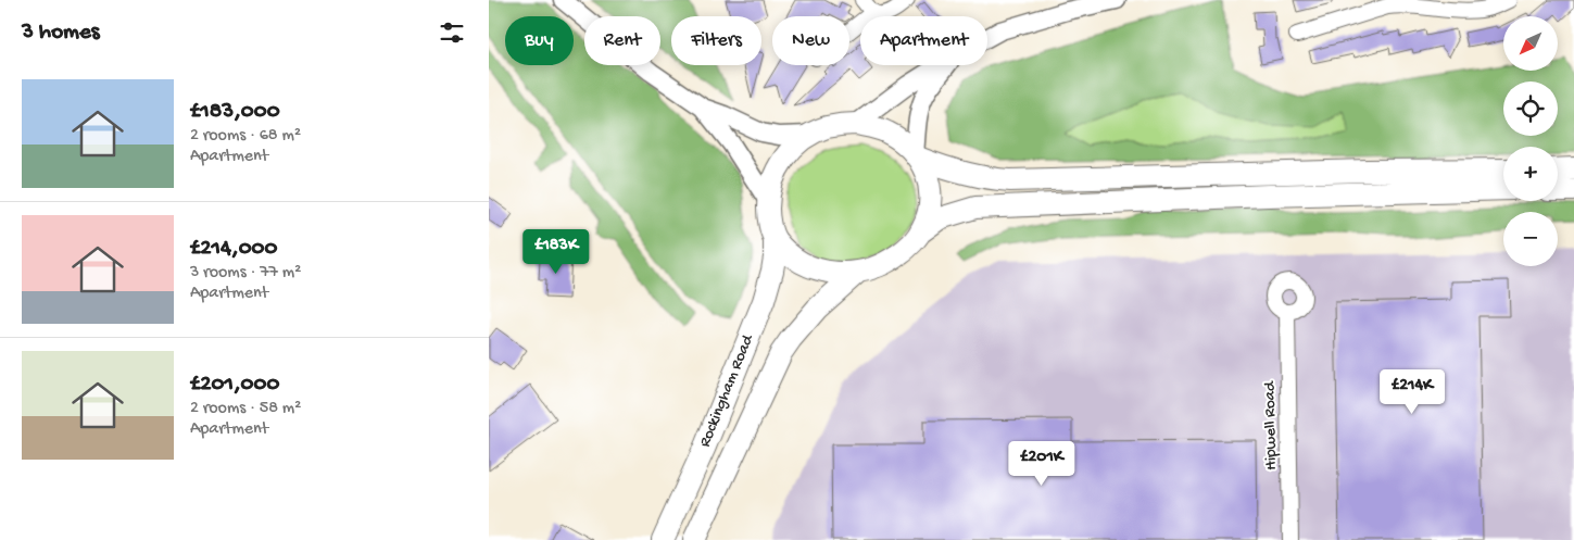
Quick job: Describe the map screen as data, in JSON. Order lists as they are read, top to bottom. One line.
{"streets":{"highway":["Rockingham Road"],"street":["Hipwell Road"]},"north":"bottom left","page":{"heading":"3 homes","map_buttons":["+","−"],"chip":["Buy","Rent","Filters","New","Apartment"],"list":[{"name":"£183,000","note":"2 rooms · 68 m² · Apartment"},{"name":"£214,000","note":"3 rooms · 77 m² · Apartment"},{"name":"£201,000","note":"2 rooms · 58 m² · Apartment"}],"price":["£183K","£214K","£201K"]}}
